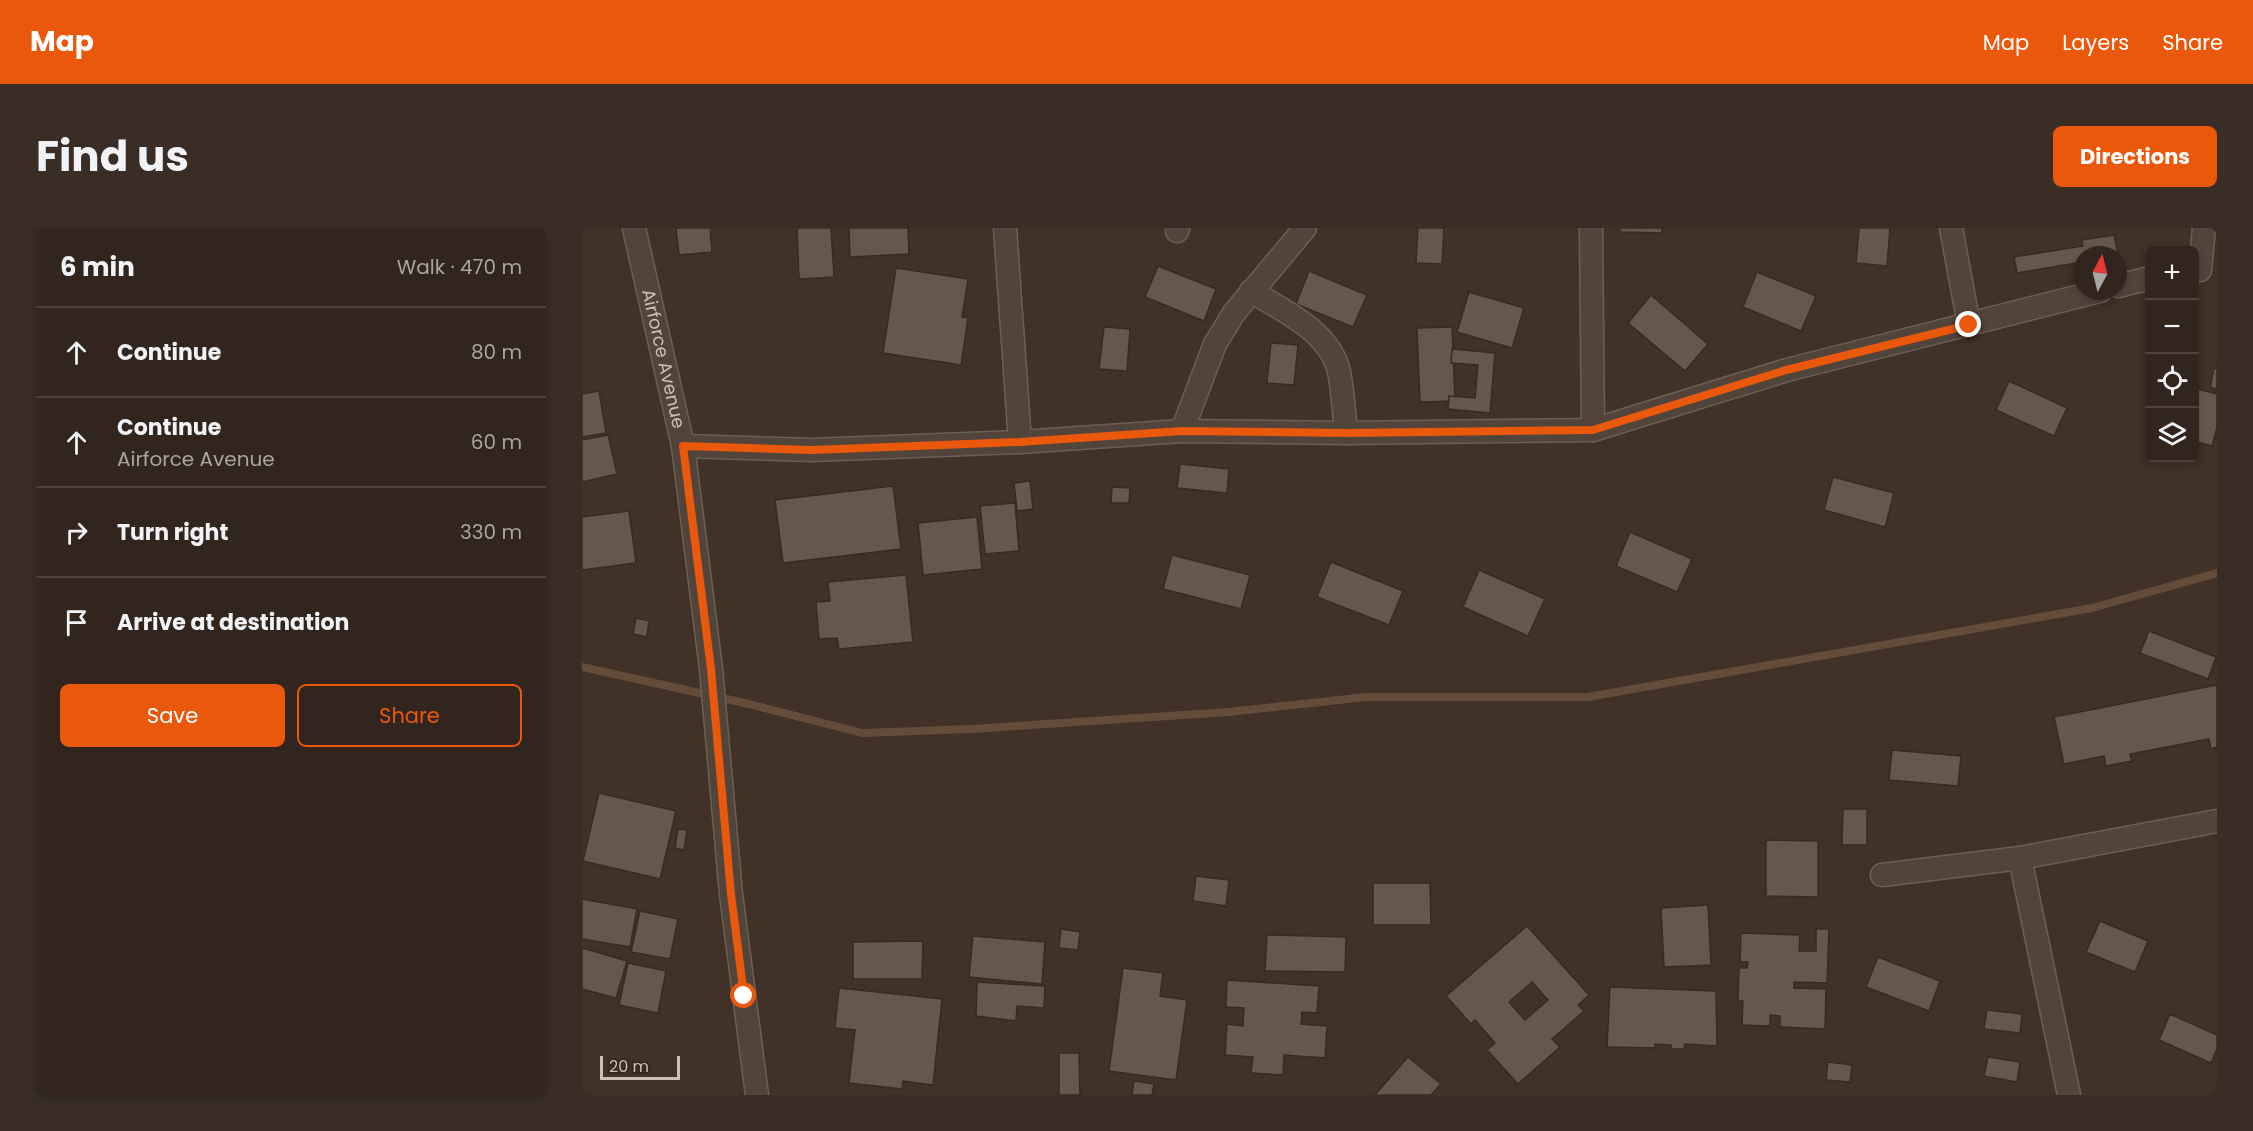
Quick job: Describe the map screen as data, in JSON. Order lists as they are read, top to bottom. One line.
{"streets":{"street":["Airforce Avenue"]},"scale_bar":"20 m","north":"top","page":{"header":"Map","nav":["Map","Layers","Share"],"title":"Find us","buttons":["Directions",["Save","Share"]],"heading":["6 min","Walk · 470 m"],"map_buttons":["+","−"],"list":[["Continue","80 m"],["Continue","Airforce Avenue","60 m"],["Turn right","330 m"],"Arrive at destination"],"scale":"20 m"}}
